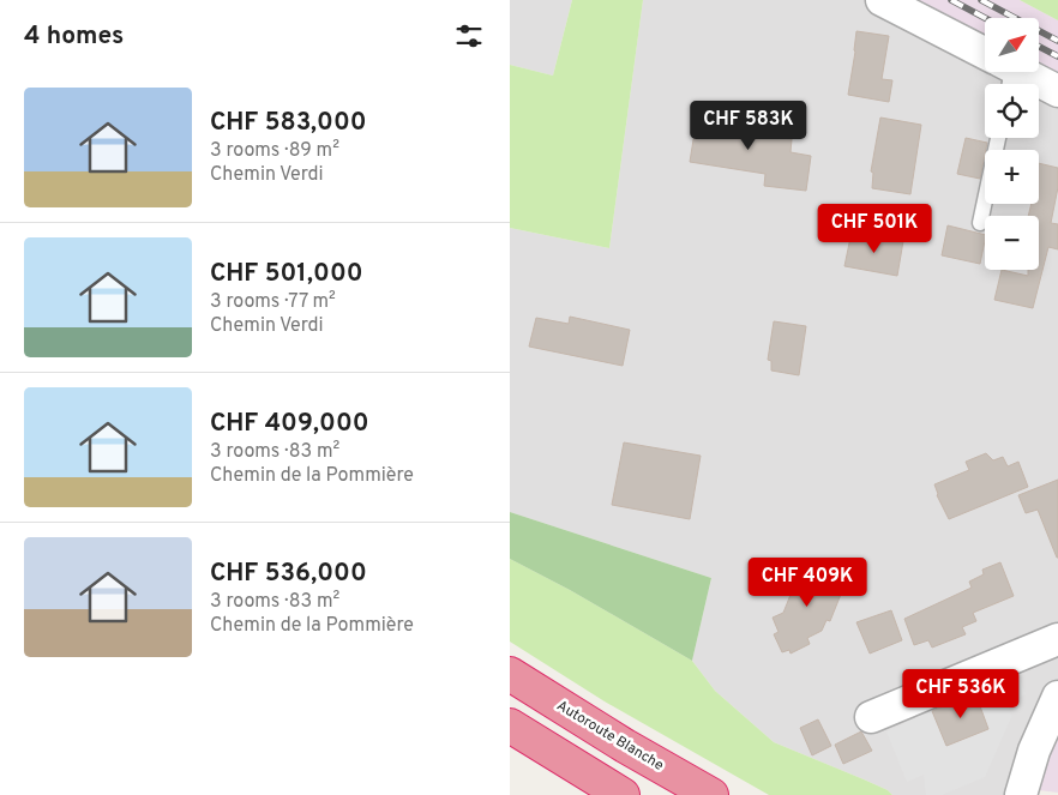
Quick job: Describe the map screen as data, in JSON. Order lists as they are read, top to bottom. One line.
{"streets":{"highway":["Autoroute Blanche"]},"north":"top right","page":{"heading":"4 homes","map_buttons":["+","−"],"list":[{"name":"CHF 583,000","note":"3 rooms · 89 m² · Chemin Verdi"},{"name":"CHF 501,000","note":"3 rooms · 77 m² · Chemin Verdi"},{"name":"CHF 409,000","note":"3 rooms · 83 m² · Chemin de la Pommière"},{"name":"CHF 536,000","note":"3 rooms · 83 m² · Chemin de la Pommière"}],"price":["CHF 583K","CHF 501K","CHF 409K","CHF 536K"]}}
